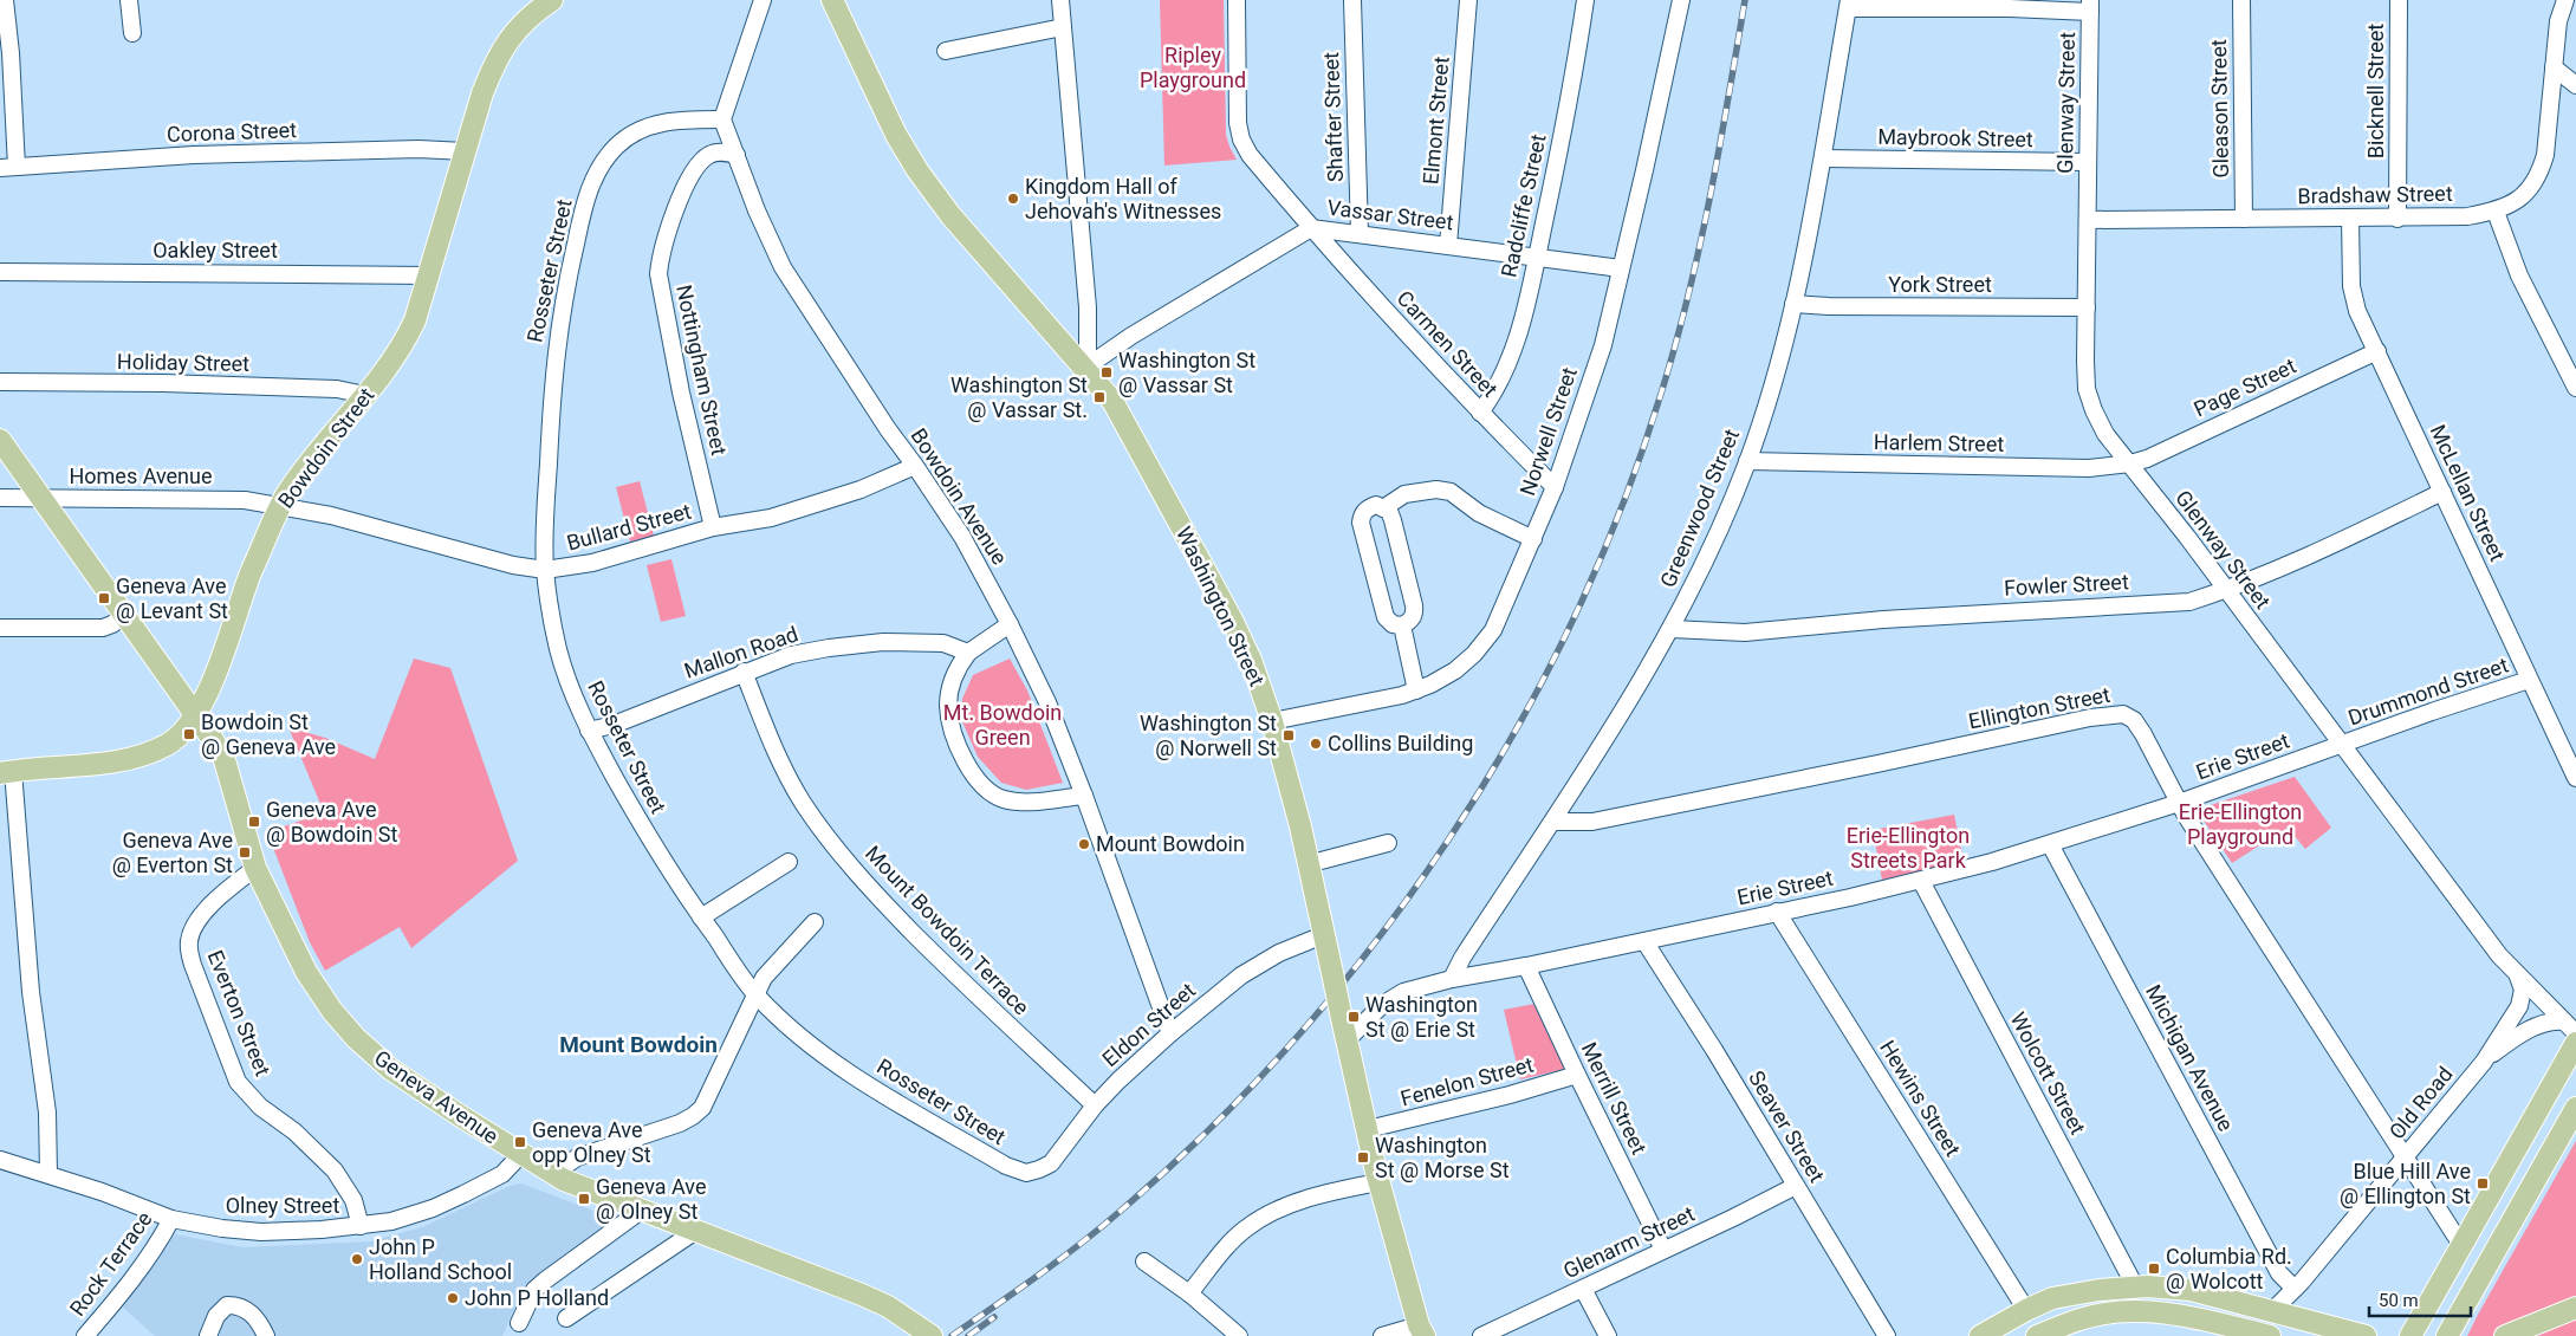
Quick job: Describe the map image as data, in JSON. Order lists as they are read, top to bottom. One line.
{"streets":{"main road":["Bowdoin Street","Washington Street","Geneva Avenue"],"street":["Bicknell Street","Glenway Street","Gleason Street","Shafter Street","Elmont Street","Corona Street","Maybrook Street","Bradshaw Street","Radcliffe Street","Vassar Street","Oakley Street","Rosseter Street","York Street","Carmen Street","Holiday Street","Nottingham Street","Page Street","Norwell Street","Harlem Street","Homes Avenue","McLellan Street","Bowdoin Avenue","Greenwood Street","Bullard Street","Fowler Street","Mallon Road","Drummond Street","Ellington Street","Erie Street","Mount Bowdoin Terrace","Everton Street","Eldon Street","Michigan Avenue","Wolcott Street","Fenelon Street","Merrill Street","Hewins Street","Old Road","Seaver Street","Olney Street","Glenarm Street","Rock Terrace"]},"crossings":[["Bicknell Street","Bradshaw Street"],["Glenway Street","Maybrook Street"],["Glenway Street","Bradshaw Street"],["Glenway Street","York Street"],["Glenway Street","Page Street"],["Glenway Street","Harlem Street"],["Glenway Street","Fowler Street"],["Glenway Street","Drummond Street"],["Glenway Street","Erie Street"],["Glenway Street","Old Road"],["Gleason Street","Bradshaw Street"],["Shafter Street","Vassar Street"],["Elmont Street","Vassar Street"],["Corona Street","Bowdoin Street"],["Maybrook Street","Greenwood Street"],["Bradshaw Street","McLellan Street"],["Radcliffe Street","Vassar Street"],["Radcliffe Street","Carmen Street"],["Vassar Street","Carmen Street"],["Vassar Street","Norwell Street"],["Vassar Street","Washington Street"],["Oakley Street","Bowdoin Street"],["Rosseter Street","Bowdoin Avenue"],["Rosseter Street","Bullard Street"],["Rosseter Street","Mallon Road"],["Rosseter Street","Eldon Street"],["York Street","Greenwood Street"],["Carmen Street","Norwell Street"],["Holiday Street","Bowdoin Street"],["Nottingham Street","Bowdoin Avenue"],["Nottingham Street","Bullard Street"],["Page Street","Harlem Street"],["Page Street","McLellan Street"],["Norwell Street","Washington Street"],["Harlem Street","Greenwood Street"],["Bowdoin Street","Homes Avenue"],["Bowdoin Street","Bullard Street"],["Bowdoin Street","Geneva Avenue"],["Homes Avenue","Bullard Street"],["Homes Avenue","Geneva Avenue"],["McLellan Street","Fowler Street"],["McLellan Street","Drummond Street"],["Bowdoin Avenue","Bullard Street"],["Bowdoin Avenue","Eldon Street"],["Greenwood Street","Fowler Street"],["Greenwood Street","Ellington Street"],["Greenwood Street","Erie Street"],["Washington Street","Erie Street"],["Washington Street","Eldon Street"],["Washington Street","Fenelon Street"],["Mallon Road","Mount Bowdoin Terrace"],["Drummond Street","Erie Street"],["Ellington Street","Erie Street"],["Ellington Street","Old Road"],["Erie Street","Michigan Avenue"],["Erie Street","Wolcott Street"],["Erie Street","Merrill Street"],["Erie Street","Hewins Street"],["Erie Street","Seaver Street"],["Mount Bowdoin Terrace","Eldon Street"],["Everton Street","Geneva Avenue"],["Everton Street","Olney Street"],["Michigan Avenue","Old Road"],["Fenelon Street","Merrill Street"],["Geneva Avenue","Olney Street"],["Merrill Street","Glenarm Street"],["Seaver Street","Glenarm Street"],["Olney Street","Rock Terrace"]],"districts":["Mount Bowdoin"],"parks":["Ripley Playground","Mt. Bowdoin Green","Erie-Ellington Playground","Erie-Ellington Streets Park"],"places":{"other":["Kingdom Hall of Jehovah's Witnesses","Collins Building","Mount Bowdoin","John P Holland School","John P Holland"],"transit":["Washington St @ Vassar St","Washington St @ Vassar St.","Geneva Ave @ Levant St","Bowdoin St @ Geneva Ave","Washington St @ Norwell St","Geneva Ave @ Bowdoin St","Geneva Ave @ Everton St","Washington St @ Erie St","Geneva Ave opp Olney St","Washington St @ Morse St","Blue Hill Ave @ Ellington St","Geneva Ave @ Olney St","Columbia Rd. @ Wolcott"]},"scale_bar":"50 m"}
